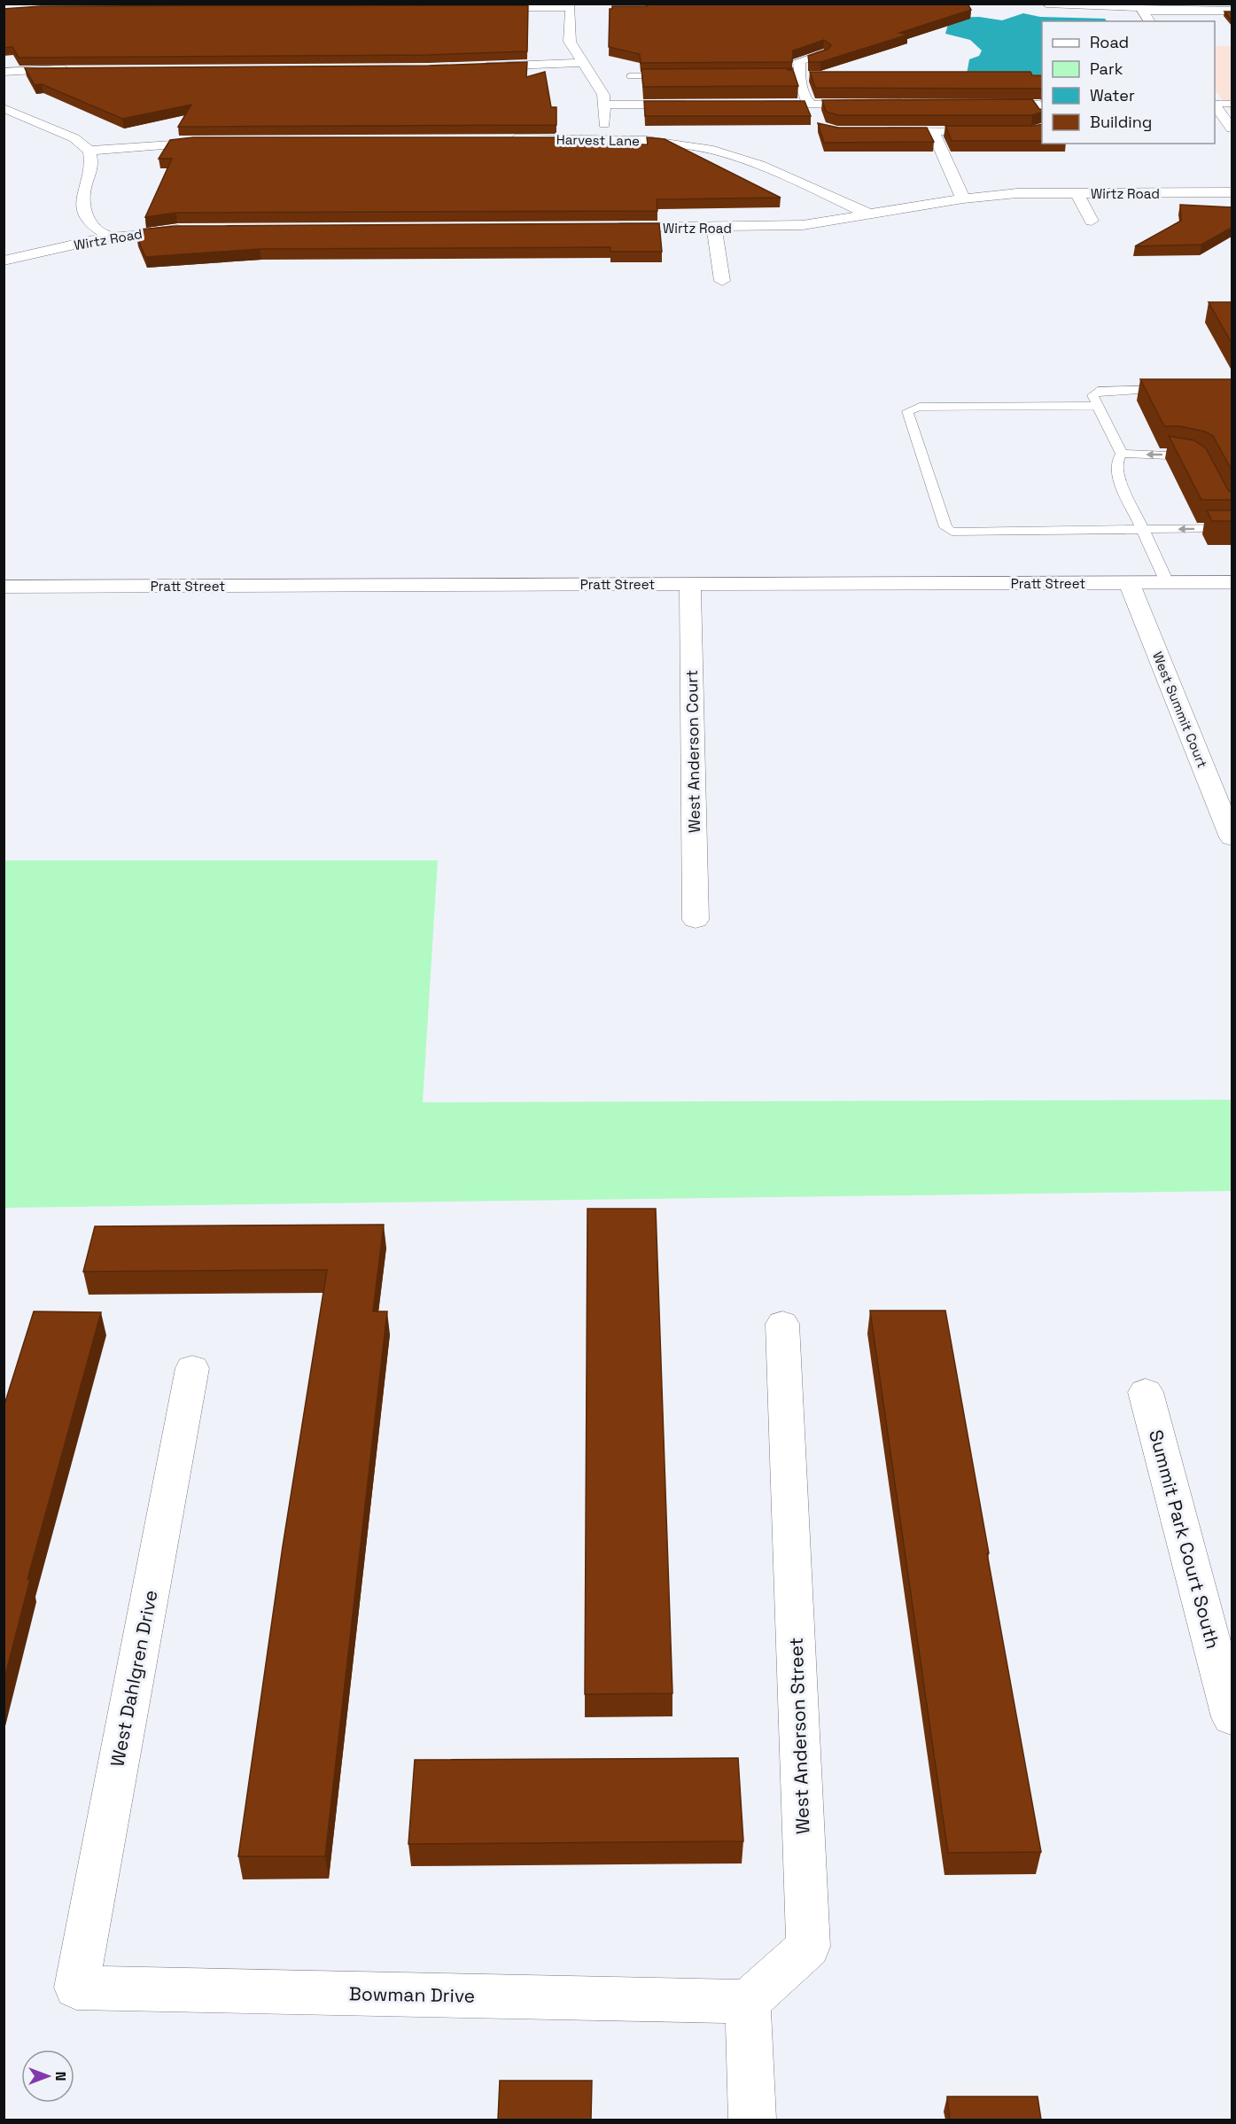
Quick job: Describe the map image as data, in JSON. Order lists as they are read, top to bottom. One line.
{"streets":{"street":["Harvest Lane","Wirtz Road","Pratt Street","West Summit Court","West Anderson Court","Summit Park Court South","West Dahlgren Drive","West Anderson Street","Bowman Drive"]},"crossings":[["Harvest Lane","Wirtz Road"],["Pratt Street","West Summit Court"],["Pratt Street","West Anderson Court"],["West Dahlgren Drive","Bowman Drive"],["West Anderson Street","Bowman Drive"]],"legend":["Road","Park","Water","Building"],"north":"right"}
